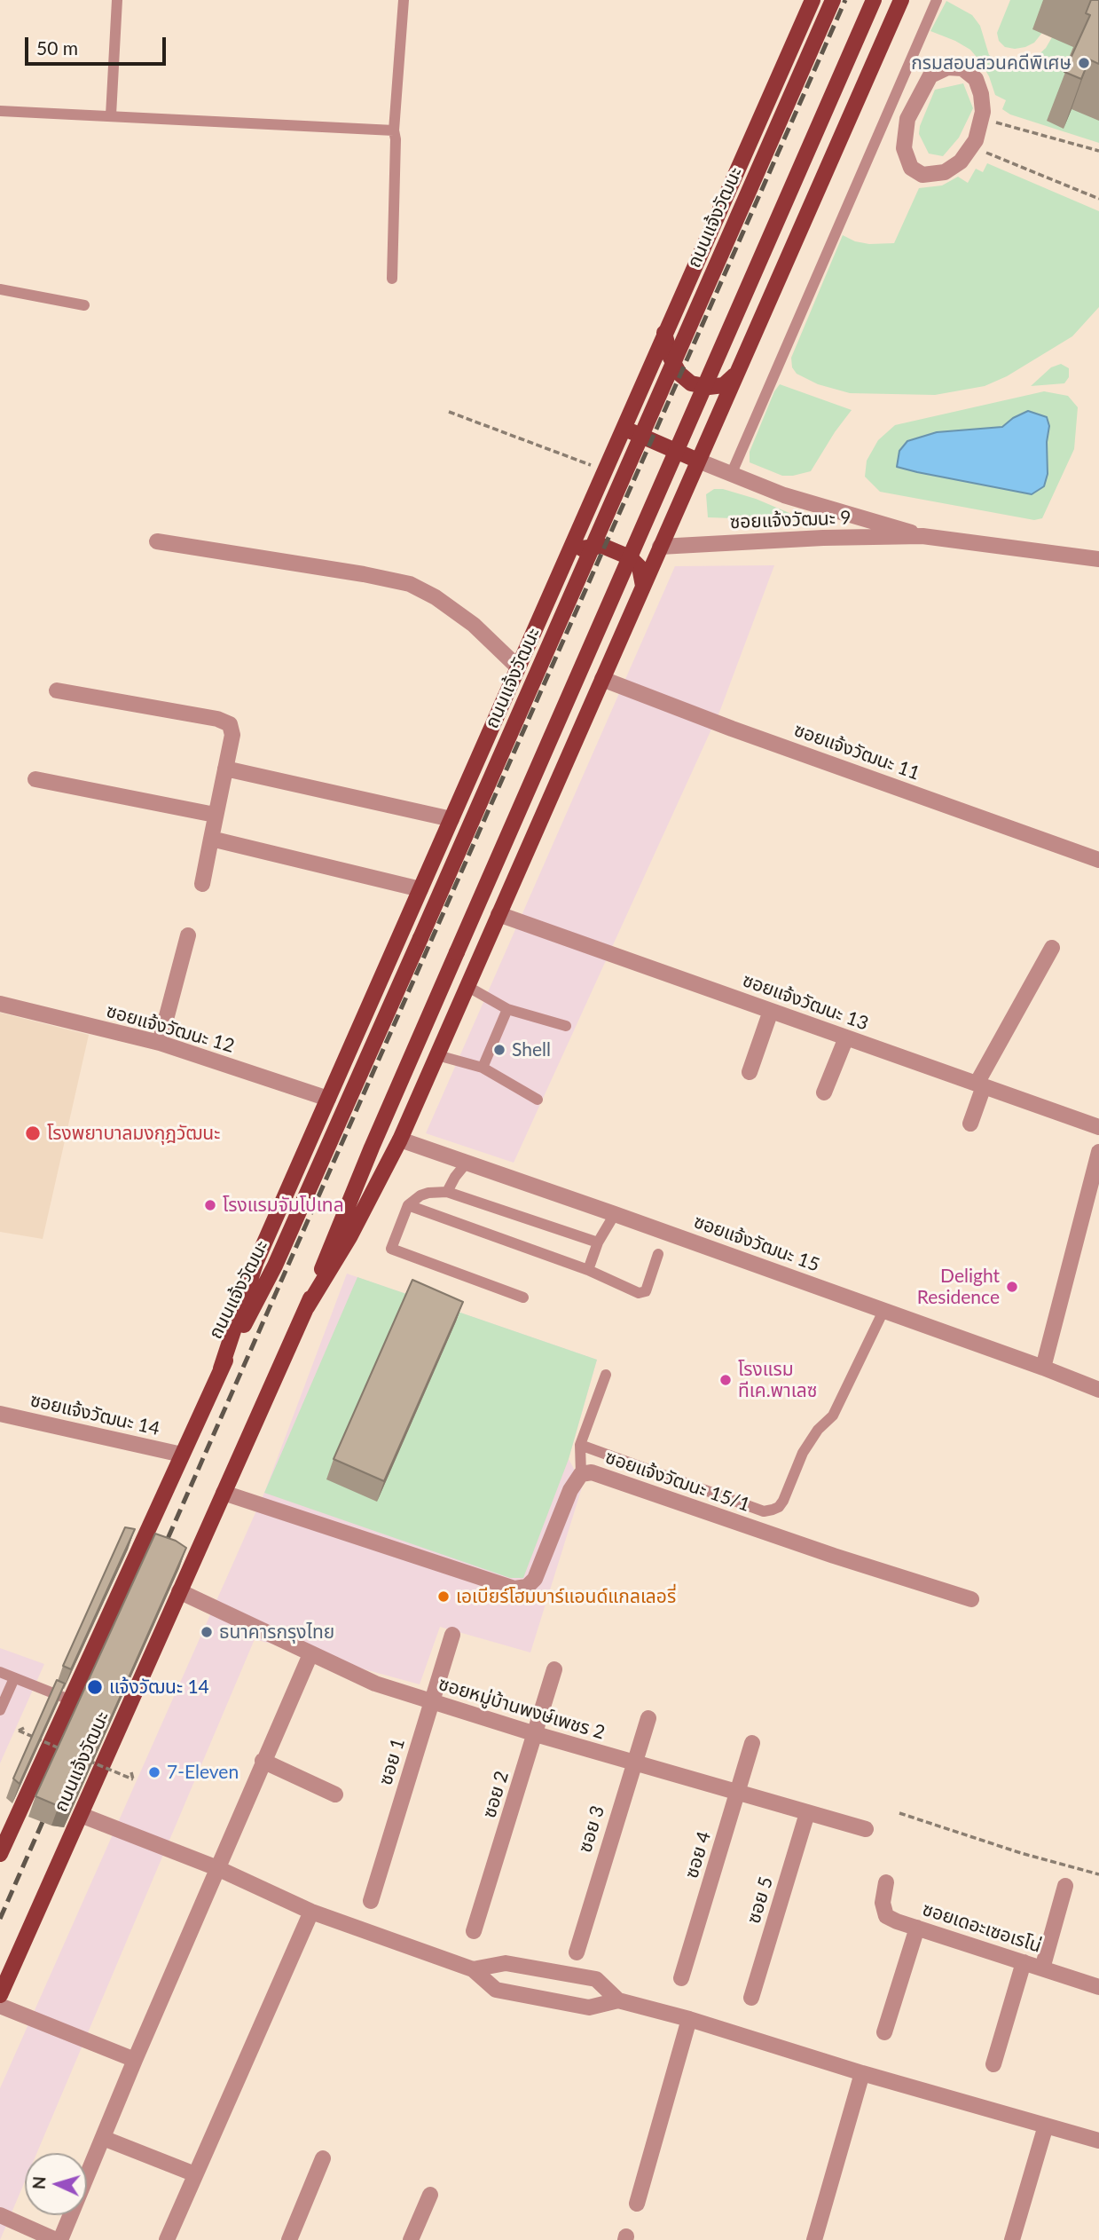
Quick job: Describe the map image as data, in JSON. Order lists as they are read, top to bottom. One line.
{"streets":{"main road":["ถนนแจ้งวัฒนะ"],"street":["ซอยแจ้งวัฒนะ 9","ซอยแจ้งวัฒนะ 11","ซอยแจ้งวัฒนะ 13","ซอยแจ้งวัฒนะ 12","ซอยแจ้งวัฒนะ 15","ซอยแจ้งวัฒนะ 14","ซอยแจ้งวัฒนะ 15/1","ซอยหมู่บ้านพงษ์เพชร 2","ซอย 1","ซอย 2","ซอย 3","ซอย 4","ซอย 5","ซอยเดอะเซอเรโน่"]},"crossings":[["ถนนแจ้งวัฒนะ","ซอยแจ้งวัฒนะ 9"],["ถนนแจ้งวัฒนะ","ซอยแจ้งวัฒนะ 11"],["ถนนแจ้งวัฒนะ","ซอยแจ้งวัฒนะ 13"],["ถนนแจ้งวัฒนะ","ซอยแจ้งวัฒนะ 12"],["ถนนแจ้งวัฒนะ","ซอยแจ้งวัฒนะ 15"],["ถนนแจ้งวัฒนะ","ซอยแจ้งวัฒนะ 14"],["ถนนแจ้งวัฒนะ","ซอยแจ้งวัฒนะ 15/1"],["ถนนแจ้งวัฒนะ","ซอยหมู่บ้านพงษ์เพชร 2"],["ซอยหมู่บ้านพงษ์เพชร 2","ซอย 1"],["ซอยหมู่บ้านพงษ์เพชร 2","ซอย 2"],["ซอยหมู่บ้านพงษ์เพชร 2","ซอย 3"],["ซอยหมู่บ้านพงษ์เพชร 2","ซอย 4"],["ซอยหมู่บ้านพงษ์เพชร 2","ซอย 5"]],"places":["กรมสอบสวนคดีพิเศษ","Shell","โรงพยาบาลมงกุฎวัฒนะ","โรงแรมจัมโปเทล","Delight Residence","โรงแรม ทีเค.พาเลซ","เอเบียร์โฮมบาร์แอนด์แกลเลอรี่","ธนาคารกรุงไทย","แจ้งวัฒนะ 14","7-Eleven"],"scale_bar":"50 m","north":"left"}
